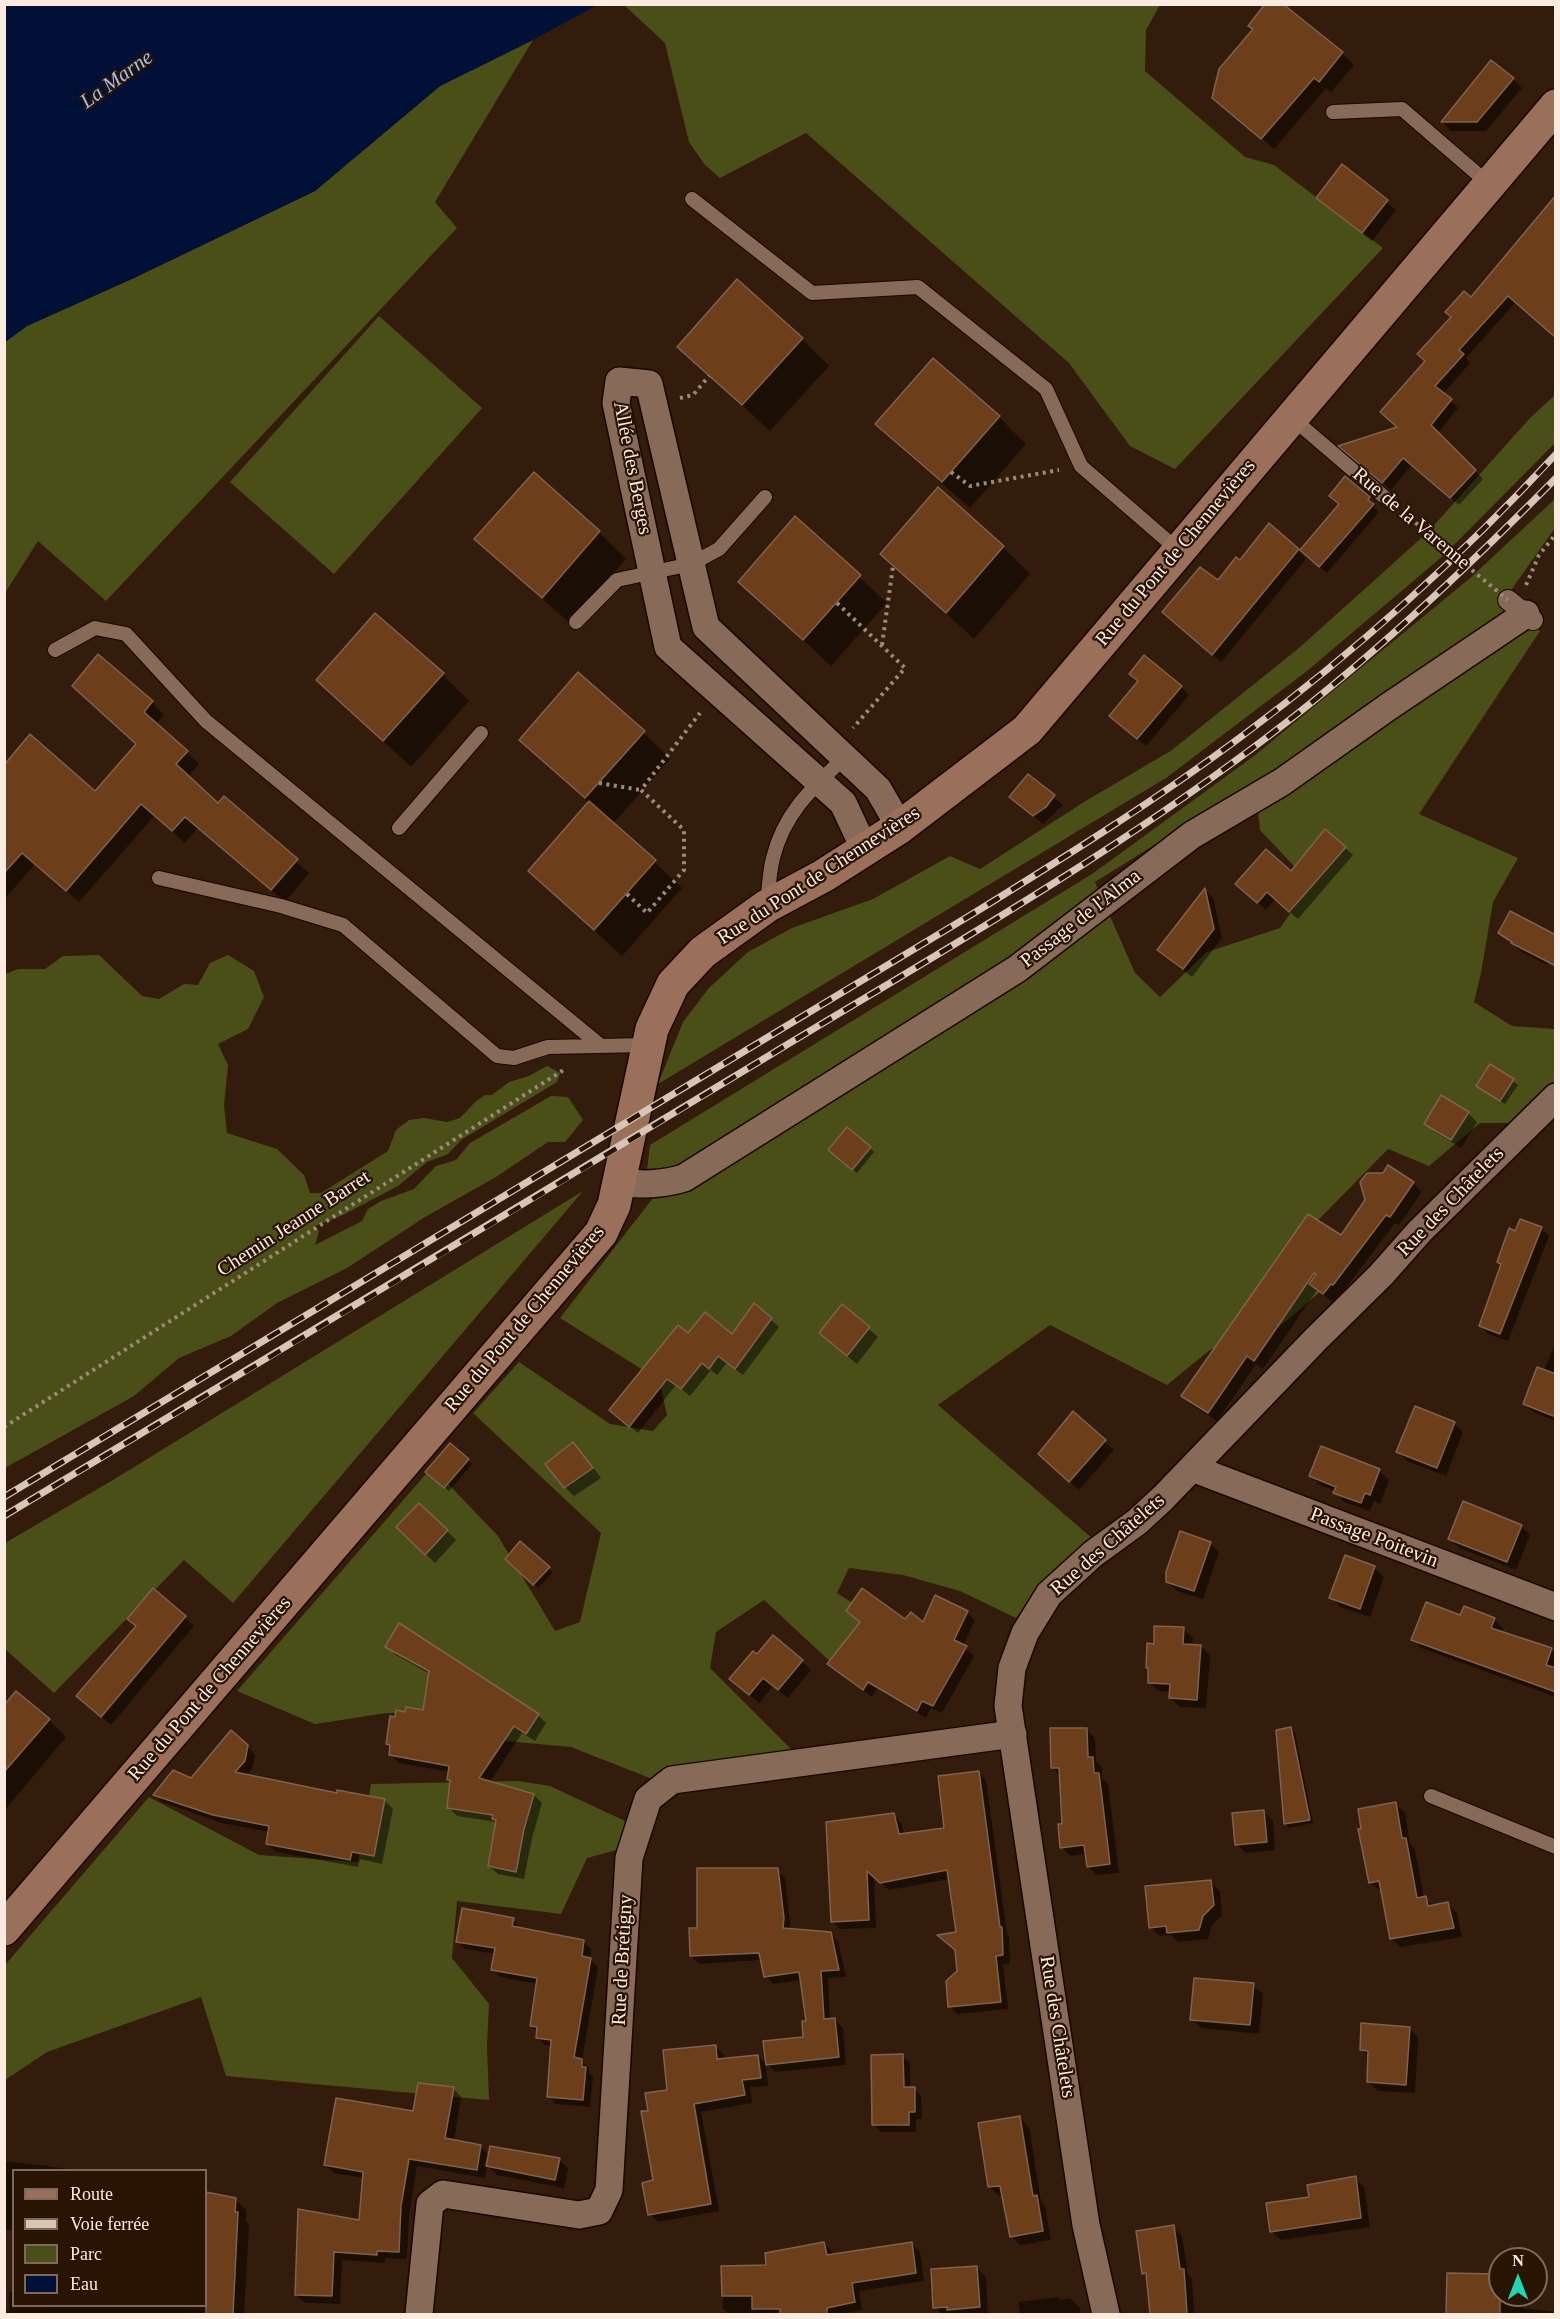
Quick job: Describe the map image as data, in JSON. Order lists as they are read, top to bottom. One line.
{"streets":{"main road":["Rue du Pont de Chennevières"],"street":["Allée des Berges","Passage de l'Alma","Rue des Châtelets","Passage Poitevin","Rue de Brétigny"],"lane":["Rue de la Varenne"],"path":["Chemin Jeanne Barret"]},"crossings":[["Allée des Berges","Rue du Pont de Chennevières"],["Rue de la Varenne","Rue du Pont de Chennevières"],["Rue de la Varenne","Passage de l'Alma"],["Rue du Pont de Chennevières","Passage de l'Alma"],["Rue des Châtelets","Passage Poitevin"],["Rue des Châtelets","Rue de Brétigny"]],"water":["La Marne"],"legend":["Route","Voie ferrée","Parc","Eau"],"north":"top"}
